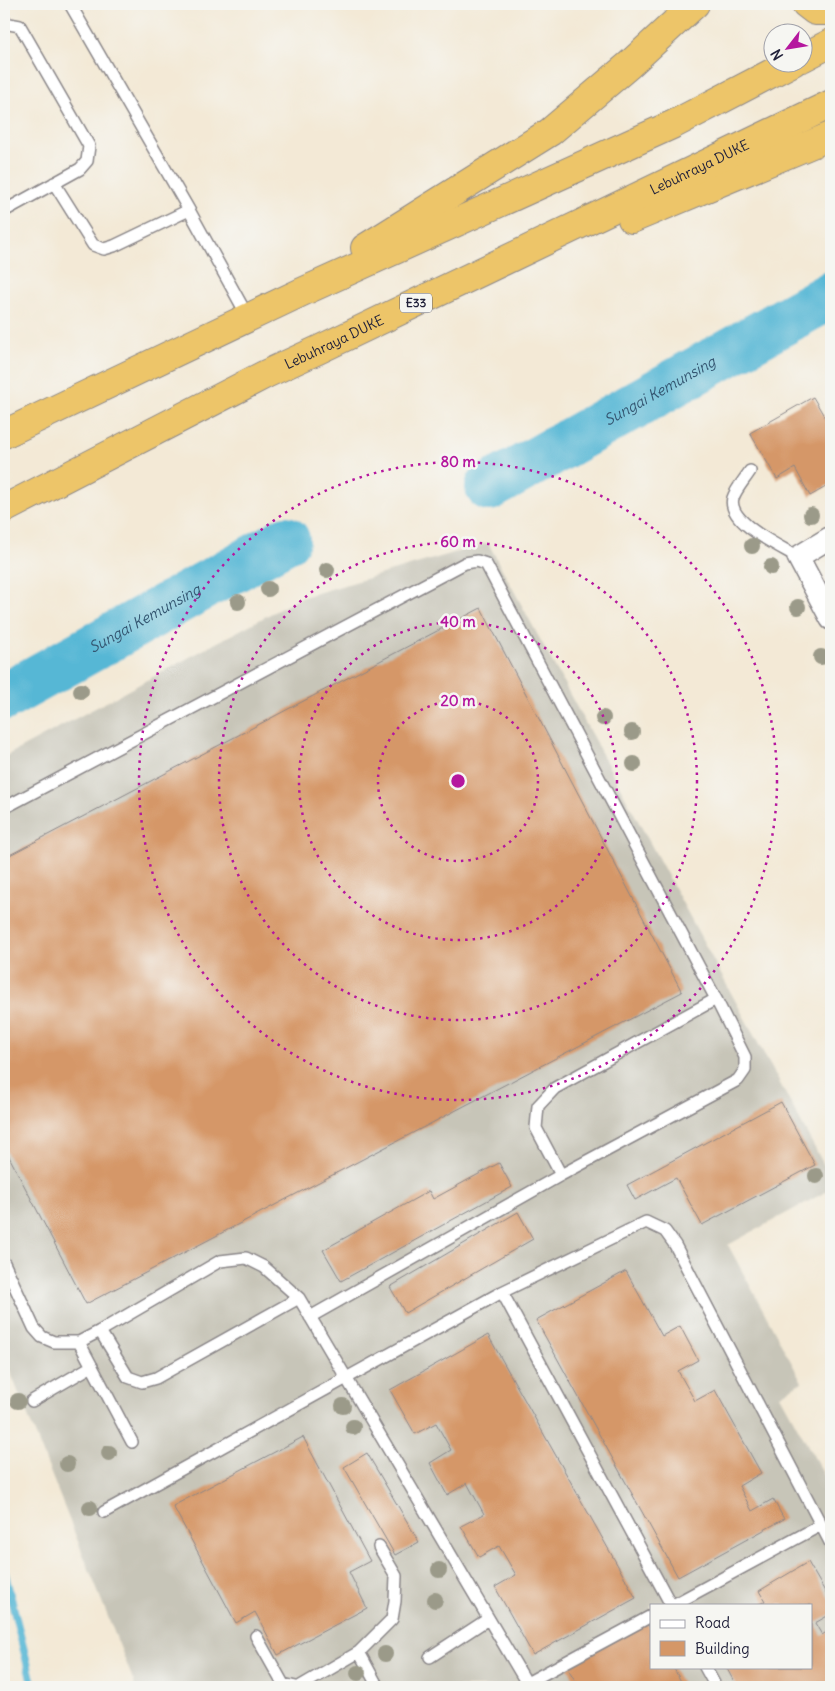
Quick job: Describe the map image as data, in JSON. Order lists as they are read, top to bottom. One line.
{"streets":{"highway":["Lebuhraya DUKE","E33"]},"water":["Sungai Kemunsing"],"legend":["Road","Building"],"north":"bottom left","rings":["80 m","60 m","40 m","20 m"]}
